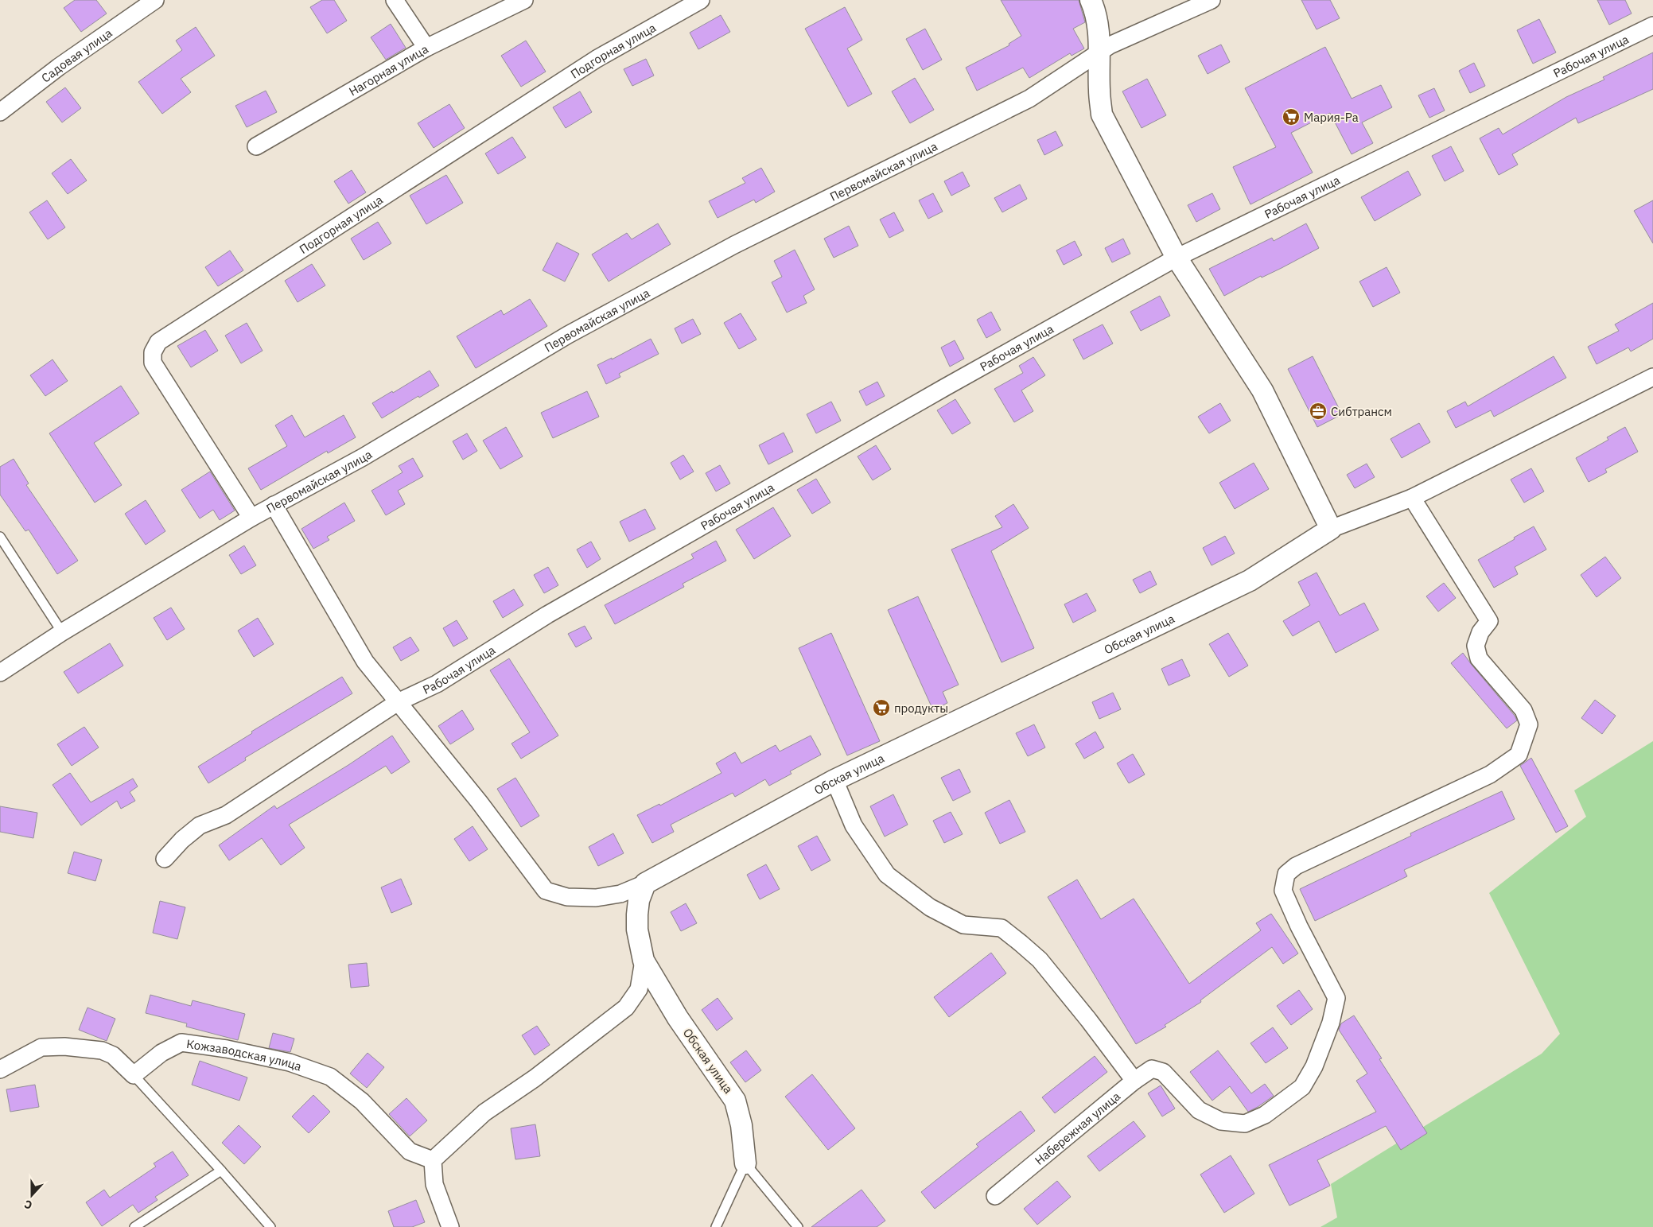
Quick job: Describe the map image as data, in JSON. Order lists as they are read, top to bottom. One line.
{"streets":{"street":["Подгорная улица","Садовая улица","Рабочая улица","Нагорная улица","Первомайская улица","Обская улица","Кожзаводская улица","Набережная улица"]},"crossings":[["Подгорная улица","Первомайская улица"]],"places":{"supermarket":["Мария-Ра","продукты"],"office":["Сибтрансм"]},"north":"bottom"}
